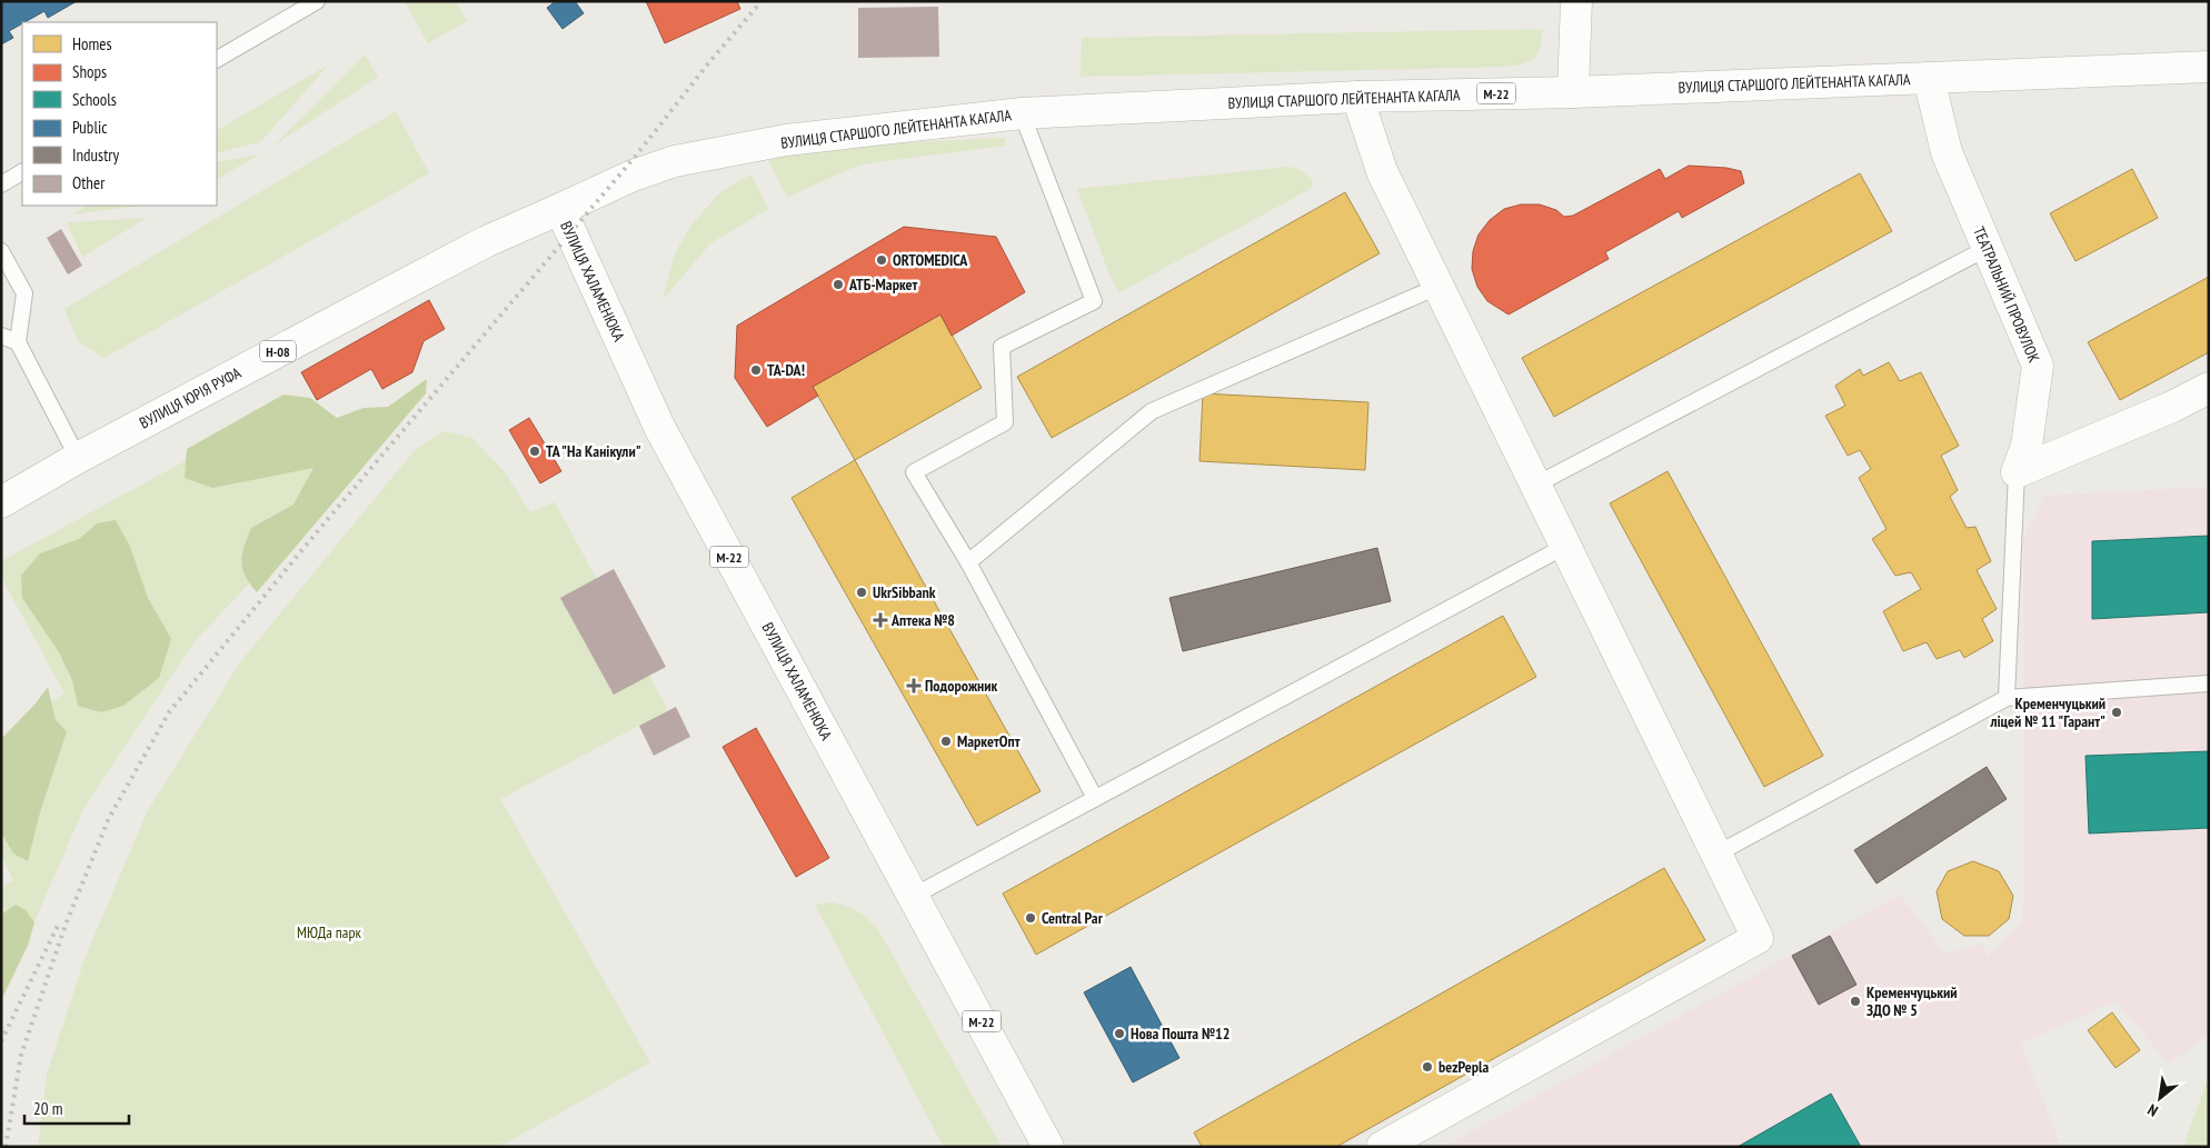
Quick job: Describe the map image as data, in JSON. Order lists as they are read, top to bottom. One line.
{"streets":{"main road":["ВУЛИЦЯ СТАРШОГО ЛЕЙТЕНАНТА КАГАЛА","М-22","ВУЛИЦЯ ХАЛАМЕНЮКА","ТЕАТРАЛЬНИЙ ПРОВУЛОК","Н-08","ВУЛИЦЯ ЮРІЯ РУФА"]},"crossings":[["ВУЛИЦЯ СТАРШОГО ЛЕЙТЕНАНТА КАГАЛА","ВУЛИЦЯ ХАЛАМЕНЮКА"],["ВУЛИЦЯ СТАРШОГО ЛЕЙТЕНАНТА КАГАЛА","ТЕАТРАЛЬНИЙ ПРОВУЛОК"],["ВУЛИЦЯ СТАРШОГО ЛЕЙТЕНАНТА КАГАЛА","ВУЛИЦЯ ЮРІЯ РУФА"],["ВУЛИЦЯ ХАЛАМЕНЮКА","ВУЛИЦЯ ЮРІЯ РУФА"]],"parks":["МЮДа парк"],"places":{"other":["ORTOMEDICA","АТБ-Маркет","TA-DA!","ТА \"На Канікули\"","UkrSibbank","Кременчуцький ліцей № 11 \"Гарант\"","МаркетОпт","Central Par","Кременчуцький ЗДО № 5","Нова Пошта №12","bezPepla"],"health":["Аптека №8","Подорожник"]},"legend":["Homes","Shops","Schools","Public","Industry","Other"],"scale_bar":"20 m","north":"bottom left"}
